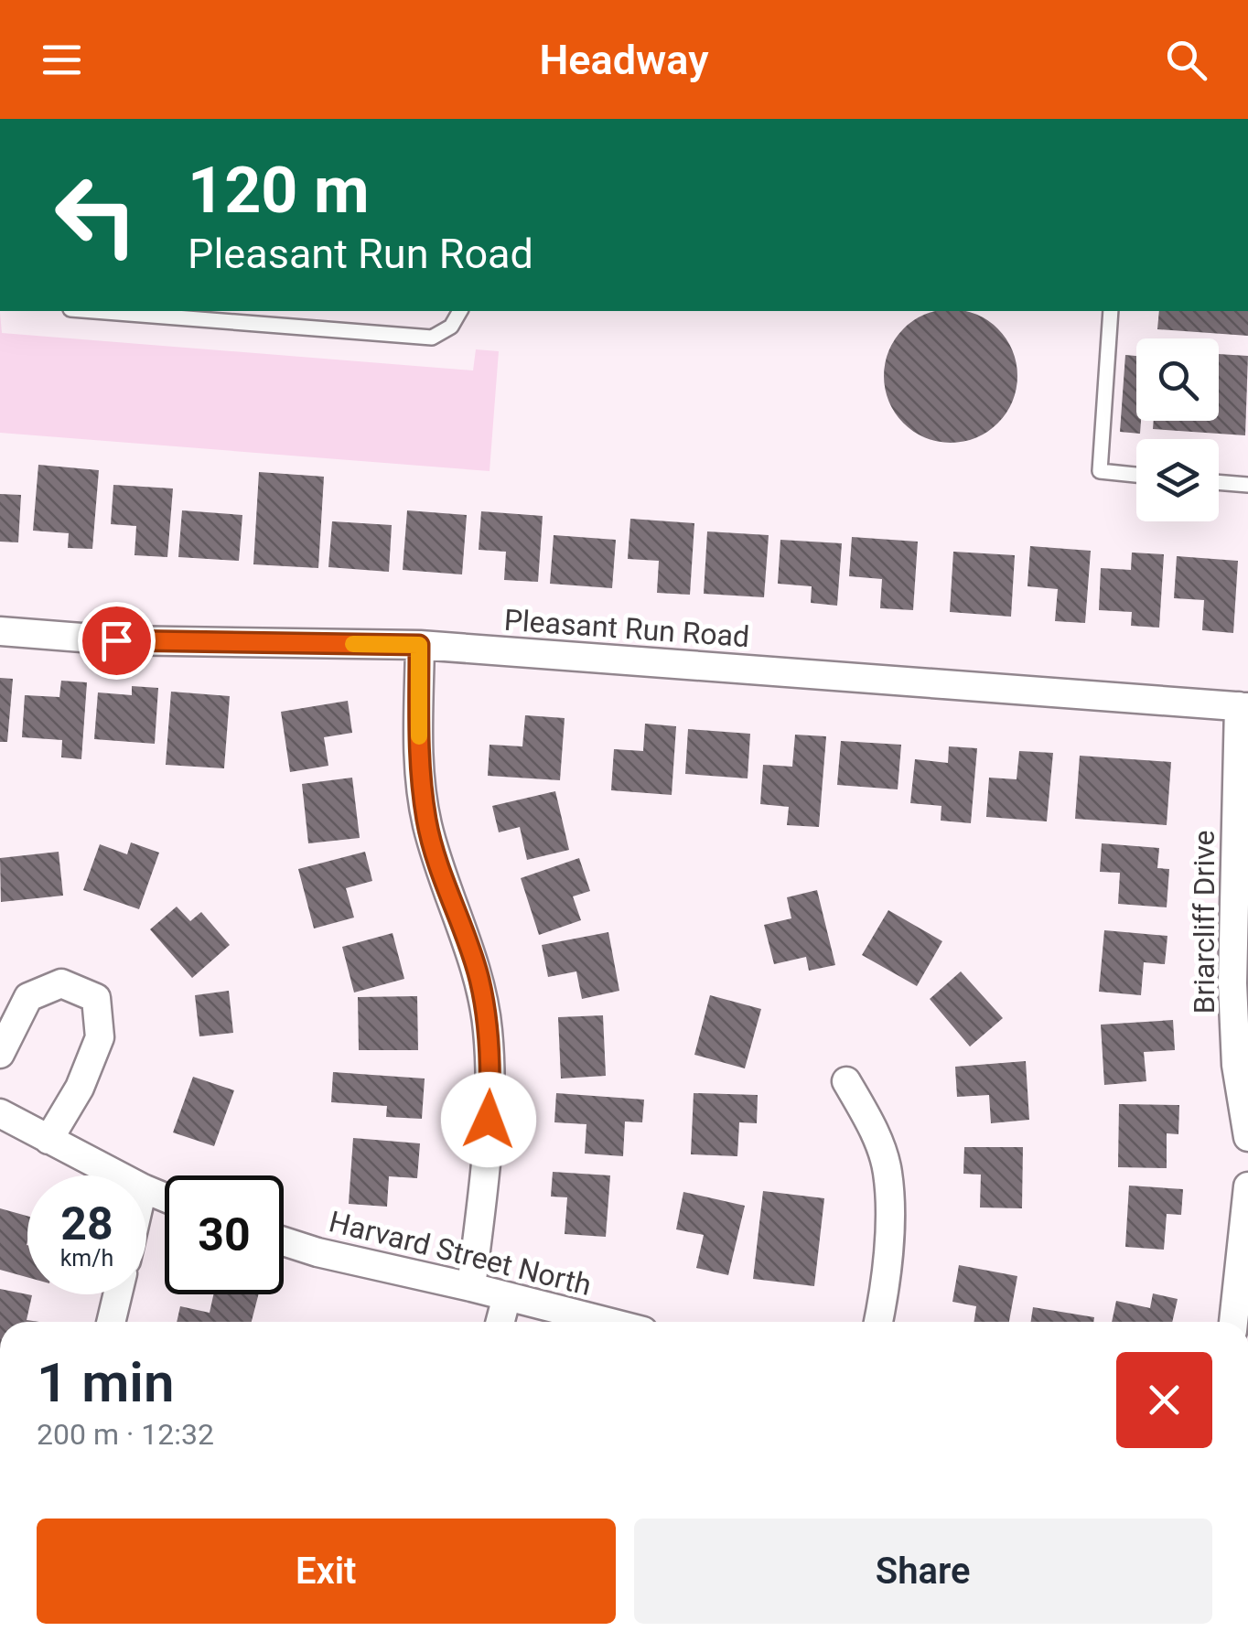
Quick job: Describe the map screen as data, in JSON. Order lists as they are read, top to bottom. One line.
{"streets":{"street":["Pleasant Run Road","Briarcliff Drive","Harvard Street North"]},"crossings":[["Pleasant Run Road","Briarcliff Drive"]],"page":{"header":"Headway","turn":["120 m","Pleasant Run Road"],"speed":"28 km/h","limit":"30","heading":["1 min","200 m · 12:32"],"buttons":["Exit","Share"]}}
